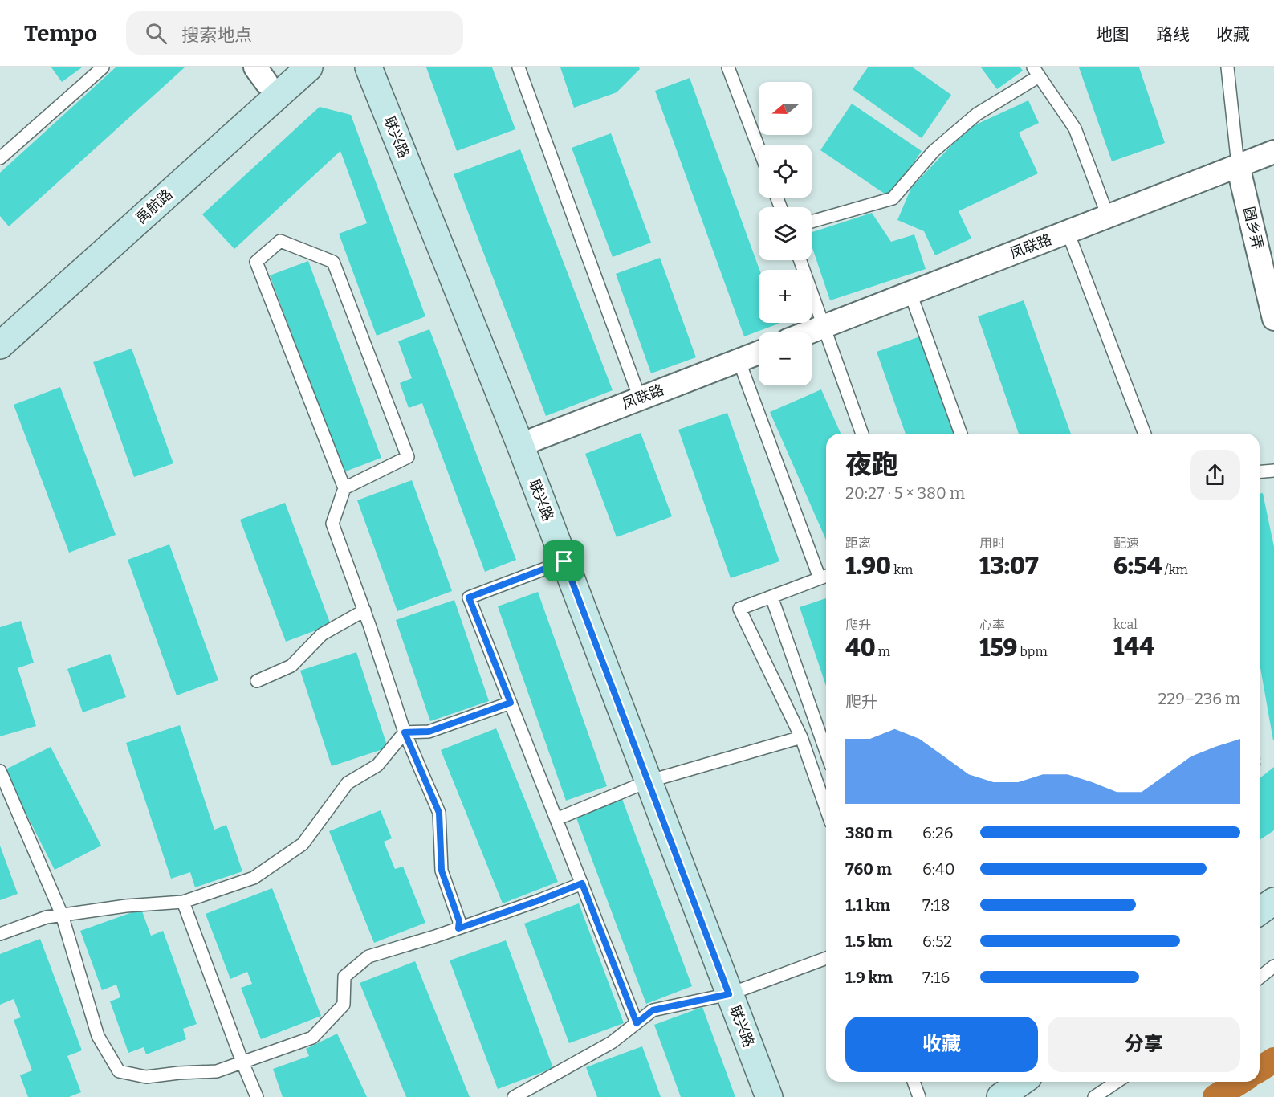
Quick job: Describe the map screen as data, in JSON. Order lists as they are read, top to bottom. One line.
{"streets":{"street":["联兴路","禹航路","圆乡弄","凤联路"]},"crossings":[["联兴路","凤联路"],["圆乡弄","凤联路"]],"north":"left","page":{"header":"Tempo","search":"搜索地点","nav":["地图","路线","收藏"],"map_buttons":["+","−"],"heading":["夜跑","20:27 · 5 × 380 m"],"stats":[["距离","1.90 km"],["用时","13:07"],["配速","6:54 /km"],["爬升","40 m"],["心率","159 bpm"],["kcal","144"]],"chart":["爬升","229–236 m"],"list":[{"name":"380 m","note":"6:26"},{"name":"760 m","note":"6:40"},{"name":"1.1 km","note":"7:18"},{"name":"1.5 km","note":"6:52"},{"name":"1.9 km","note":"7:16"}],"buttons":["收藏","分享"]}}
